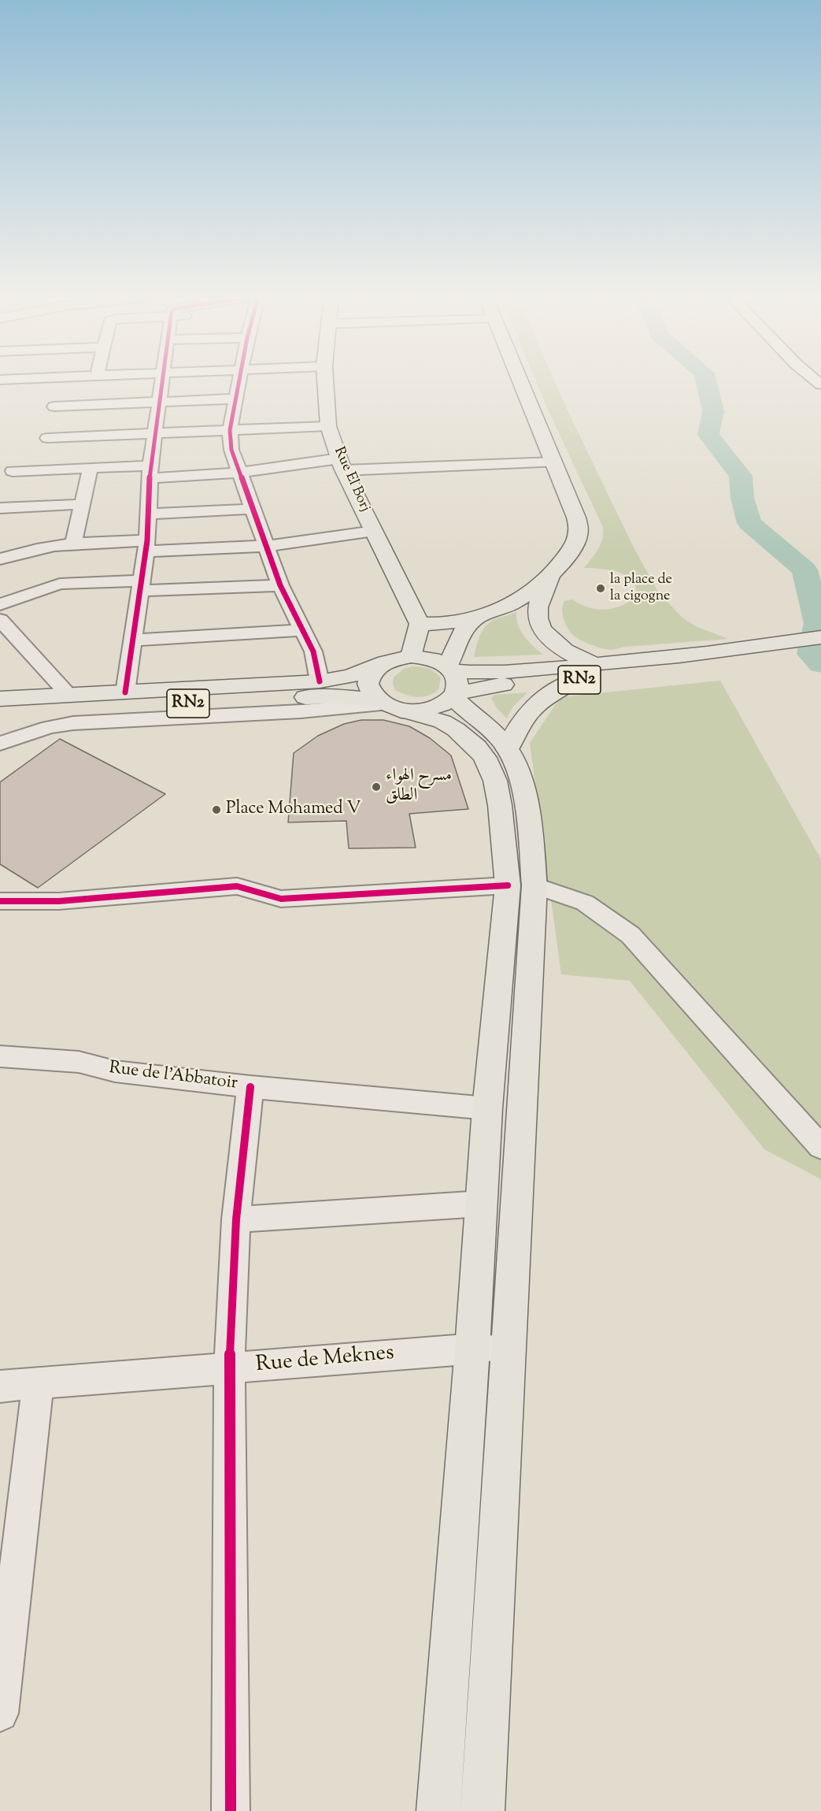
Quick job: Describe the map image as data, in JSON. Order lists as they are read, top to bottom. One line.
{"streets":{"main road":["Rue El Borj","RN2"],"street":["Rue de l'Abbatoir","Rue de Meknes"]},"places":["la place de la cigogne","مسرح الهواء الطلق","Place Mohamed V"]}
